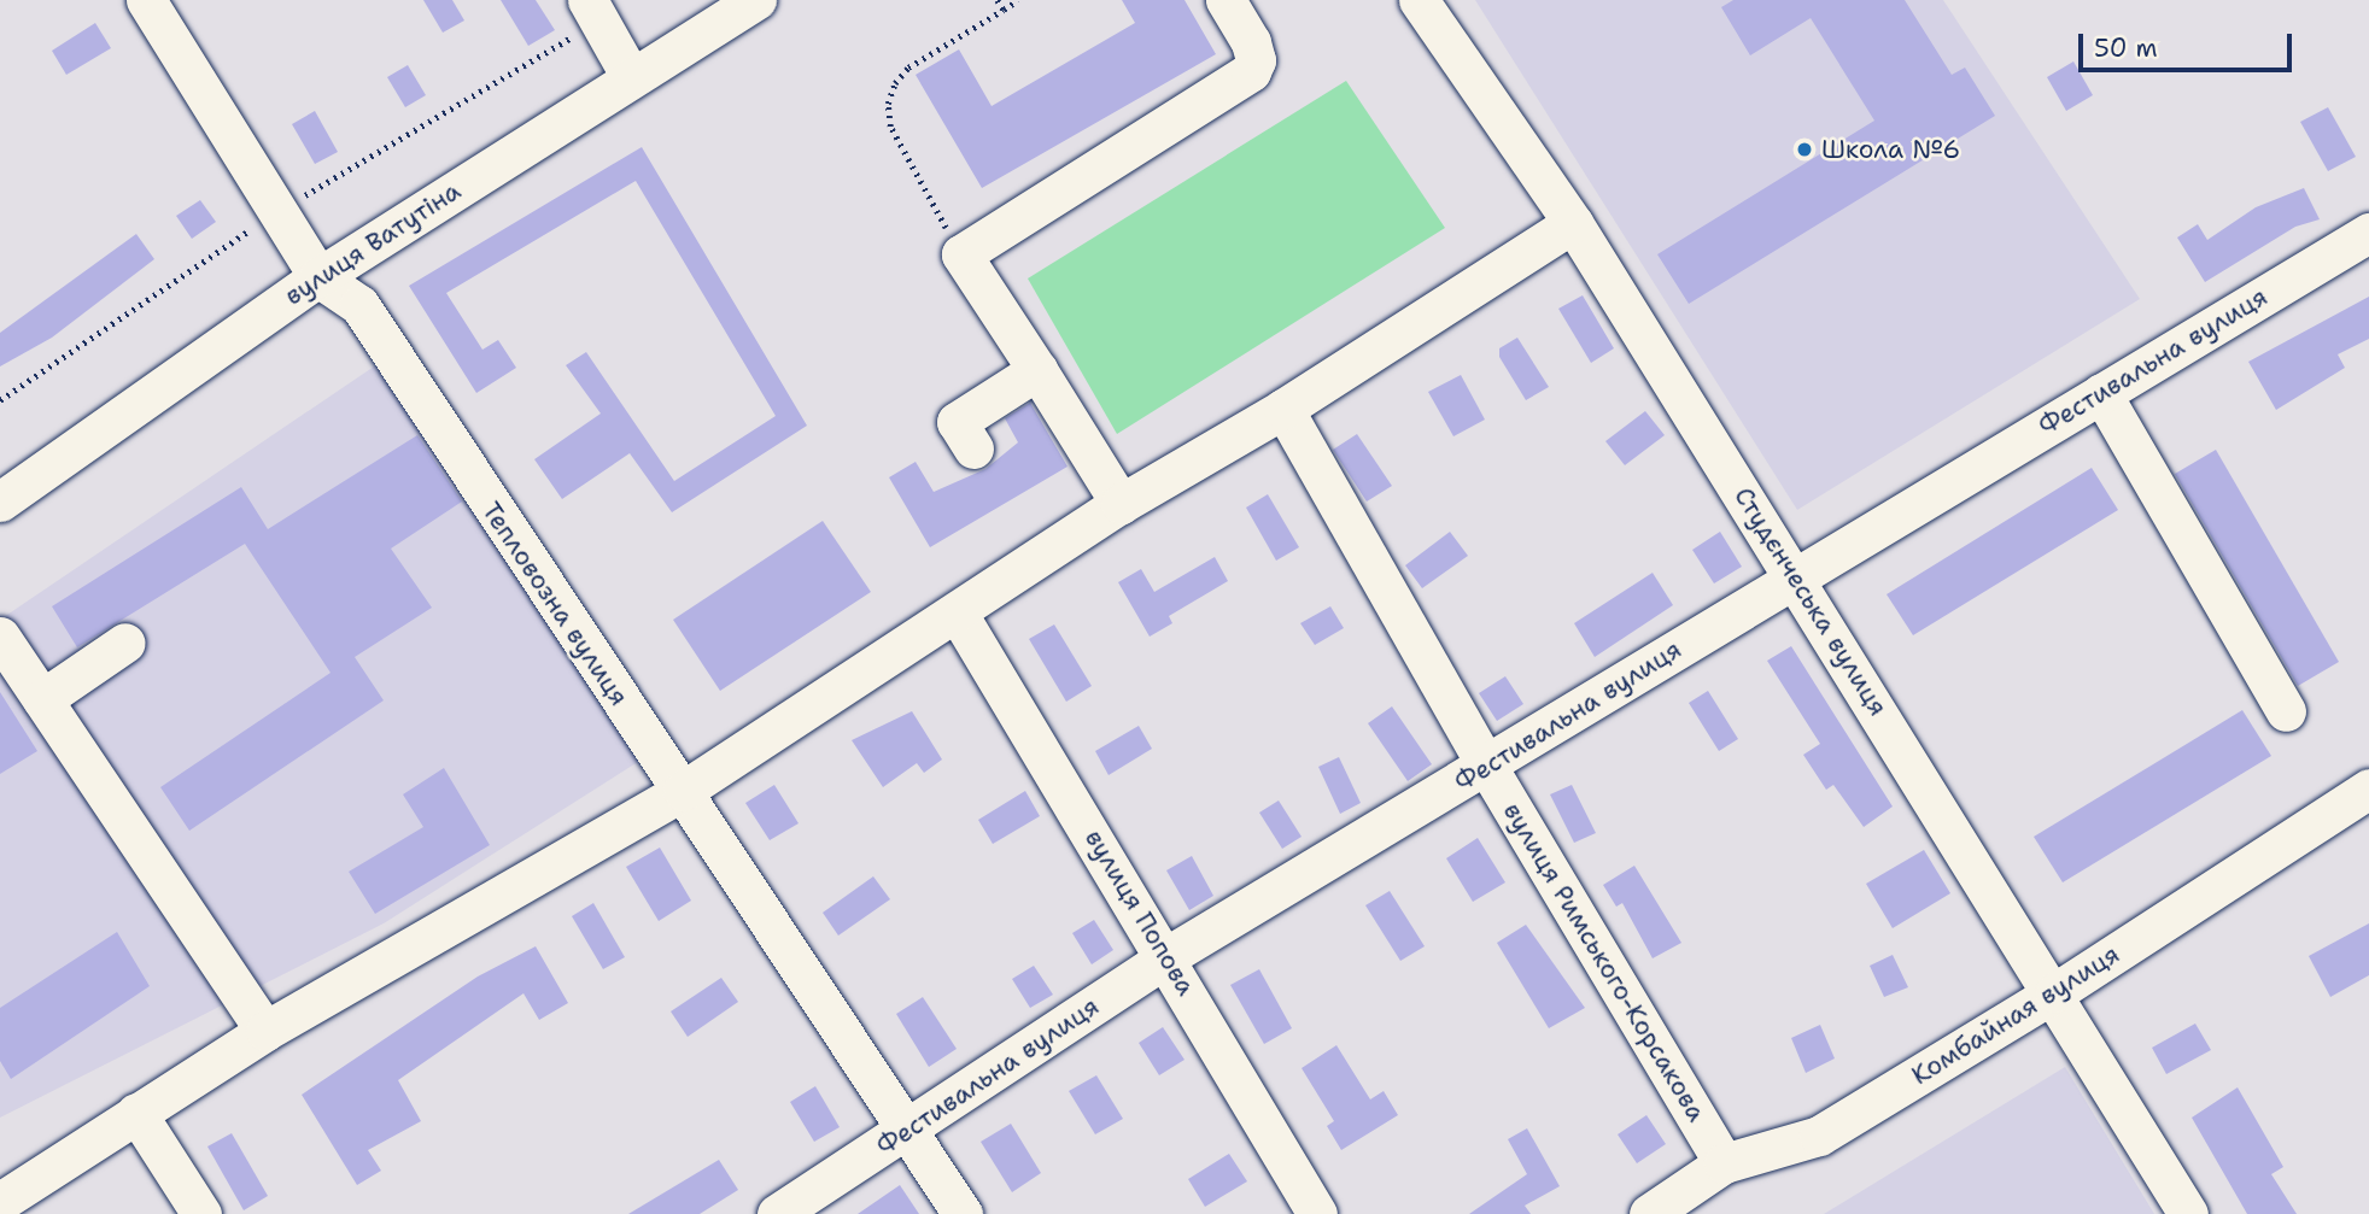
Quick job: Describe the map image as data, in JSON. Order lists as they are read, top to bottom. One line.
{"streets":{"street":["вулиця Ватутіна","Фестивальна вулиця","Студєнчеська вулиця","Тепловозна вулиця","вулиця Попова","вулиця Римського-Корсакова","Комбайная вулиця"]},"crossings":[["вулиця Ватутіна","Тепловозна вулиця"],["Фестивальна вулиця","Студєнчеська вулиця"],["Фестивальна вулиця","Тепловозна вулиця"],["Фестивальна вулиця","вулиця Попова"],["Фестивальна вулиця","вулиця Римського-Корсакова"],["Студєнчеська вулиця","Комбайная вулиця"],["вулиця Римського-Корсакова","Комбайная вулиця"]],"places":["Школа №6"],"scale_bar":"50 m"}
